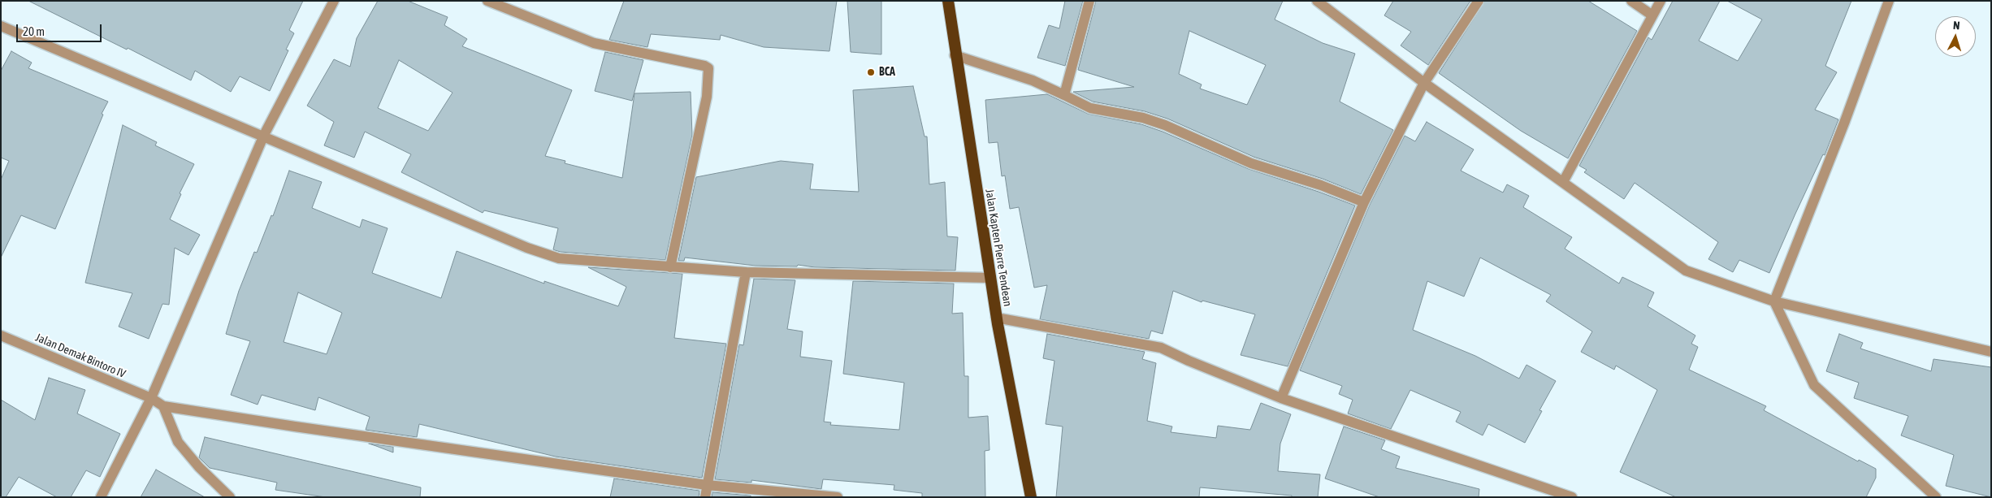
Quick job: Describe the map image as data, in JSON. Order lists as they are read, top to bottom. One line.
{"streets":{"highway":["Jalan Kapten Pierre Tendean"],"street":["Jalan Demak Bintoro IV"]},"places":["BCA"],"scale_bar":"20 m","north":"top"}
